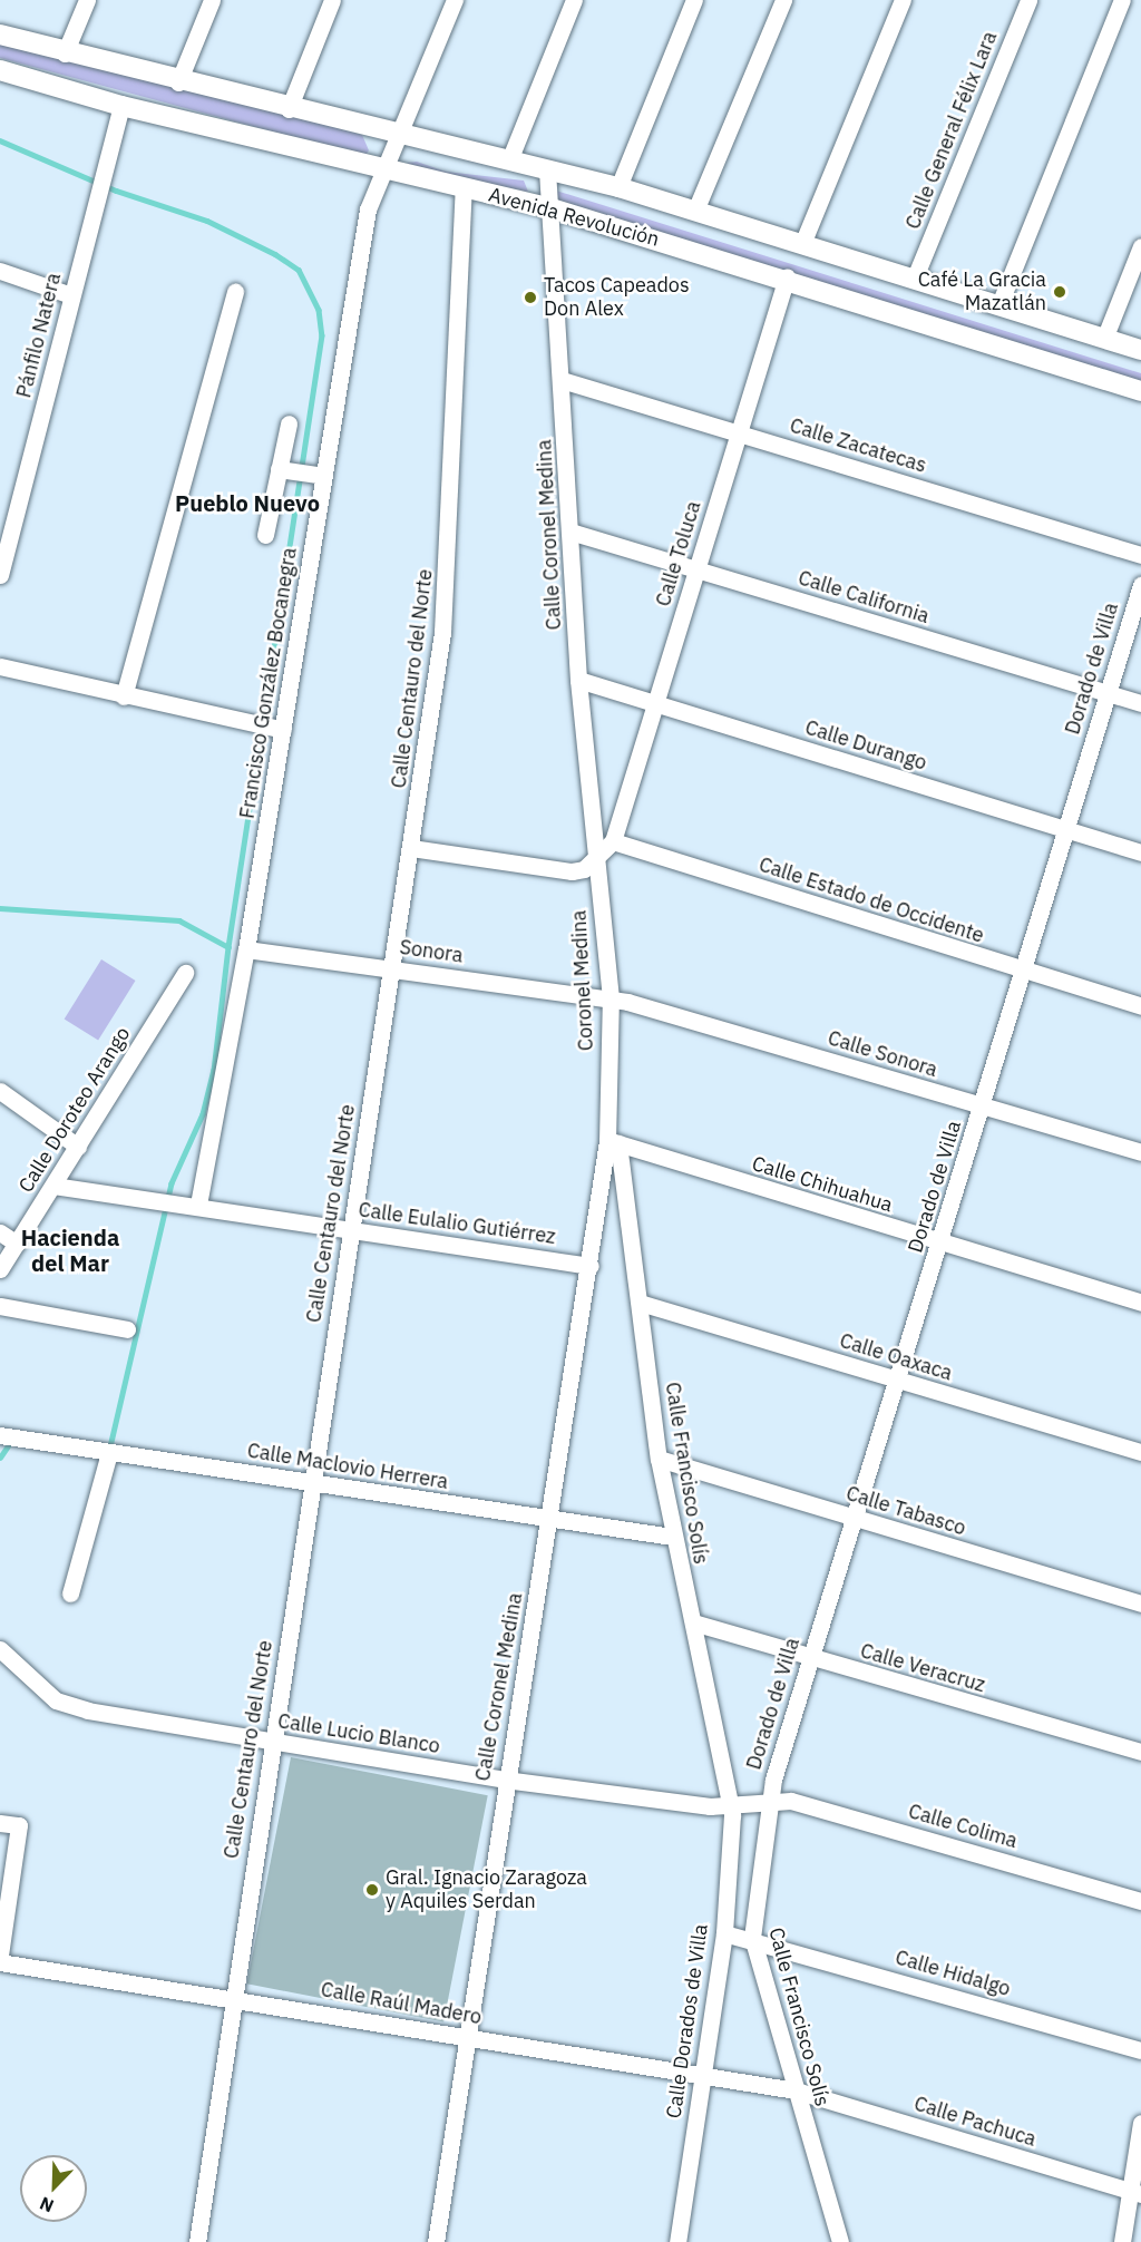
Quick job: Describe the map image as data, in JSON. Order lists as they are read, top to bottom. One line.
{"streets":{"street":["Calle General Félix Lara","Avenida Revolución","Pánfilo Natera","Calle Zacatecas","Calle Coronel Medina","Calle Toluca","Calle California","Dorado de Villa","Calle Centauro del Norte","Francisco González Bocanegra","Calle Durango","Calle Estado de Occidente","Sonora","Coronel Medina","Calle Sonora","Calle Doroteo Arango","Calle Chihuahua","Calle Eulalio Gutiérrez","Calle Oaxaca","Calle Maclovio Herrera","Calle Francisco Solís","Calle Tabasco","Calle Veracruz","Calle Lucio Blanco","Calle Colima","Calle Hidalgo","Calle Raúl Madero","Calle Dorados de Villa","Calle Pachuca"]},"crossings":[["Calle General Félix Lara","Avenida Revolución"],["Avenida Revolución","Pánfilo Natera"],["Avenida Revolución","Calle Coronel Medina"],["Avenida Revolución","Calle Toluca"],["Avenida Revolución","Calle Centauro del Norte"],["Avenida Revolución","Francisco González Bocanegra"],["Calle Zacatecas","Calle Coronel Medina"],["Calle Zacatecas","Calle Toluca"],["Calle Coronel Medina","Calle California"],["Calle Coronel Medina","Calle Durango"],["Calle Coronel Medina","Coronel Medina"],["Calle Coronel Medina","Calle Chihuahua"],["Calle Coronel Medina","Calle Eulalio Gutiérrez"],["Calle Coronel Medina","Calle Maclovio Herrera"],["Calle Coronel Medina","Calle Francisco Solís"],["Calle Coronel Medina","Calle Lucio Blanco"],["Calle Coronel Medina","Calle Raúl Madero"],["Calle Toluca","Calle California"],["Calle Toluca","Calle Durango"],["Calle Toluca","Calle Estado de Occidente"],["Calle California","Dorado de Villa"],["Dorado de Villa","Calle Durango"],["Dorado de Villa","Calle Estado de Occidente"],["Dorado de Villa","Calle Sonora"],["Dorado de Villa","Calle Chihuahua"],["Dorado de Villa","Calle Oaxaca"],["Dorado de Villa","Calle Francisco Solís"],["Dorado de Villa","Calle Tabasco"],["Dorado de Villa","Calle Veracruz"],["Dorado de Villa","Calle Colima"],["Calle Centauro del Norte","Sonora"],["Calle Centauro del Norte","Calle Eulalio Gutiérrez"],["Calle Centauro del Norte","Calle Maclovio Herrera"],["Calle Centauro del Norte","Calle Lucio Blanco"],["Calle Centauro del Norte","Calle Raúl Madero"],["Francisco González Bocanegra","Sonora"],["Francisco González Bocanegra","Calle Eulalio Gutiérrez"],["Sonora","Coronel Medina"],["Sonora","Calle Sonora"],["Coronel Medina","Calle Sonora"],["Coronel Medina","Calle Chihuahua"],["Coronel Medina","Calle Francisco Solís"],["Calle Doroteo Arango","Calle Eulalio Gutiérrez"],["Calle Chihuahua","Calle Francisco Solís"],["Calle Oaxaca","Calle Francisco Solís"],["Calle Maclovio Herrera","Calle Francisco Solís"],["Calle Francisco Solís","Calle Tabasco"],["Calle Francisco Solís","Calle Veracruz"],["Calle Francisco Solís","Calle Lucio Blanco"],["Calle Francisco Solís","Calle Colima"],["Calle Francisco Solís","Calle Hidalgo"],["Calle Francisco Solís","Calle Raúl Madero"],["Calle Francisco Solís","Calle Dorados de Villa"],["Calle Francisco Solís","Calle Pachuca"],["Calle Lucio Blanco","Calle Colima"],["Calle Lucio Blanco","Calle Dorados de Villa"],["Calle Colima","Calle Dorados de Villa"],["Calle Hidalgo","Calle Dorados de Villa"],["Calle Raúl Madero","Calle Dorados de Villa"],["Calle Raúl Madero","Calle Pachuca"]],"districts":["Pueblo Nuevo","Hacienda del Mar"],"places":["Café La Gracia Mazatlán","Tacos Capeados Don Alex","Gral. Ignacio Zaragoza y Aquiles Serdan"],"north":"bottom left"}
